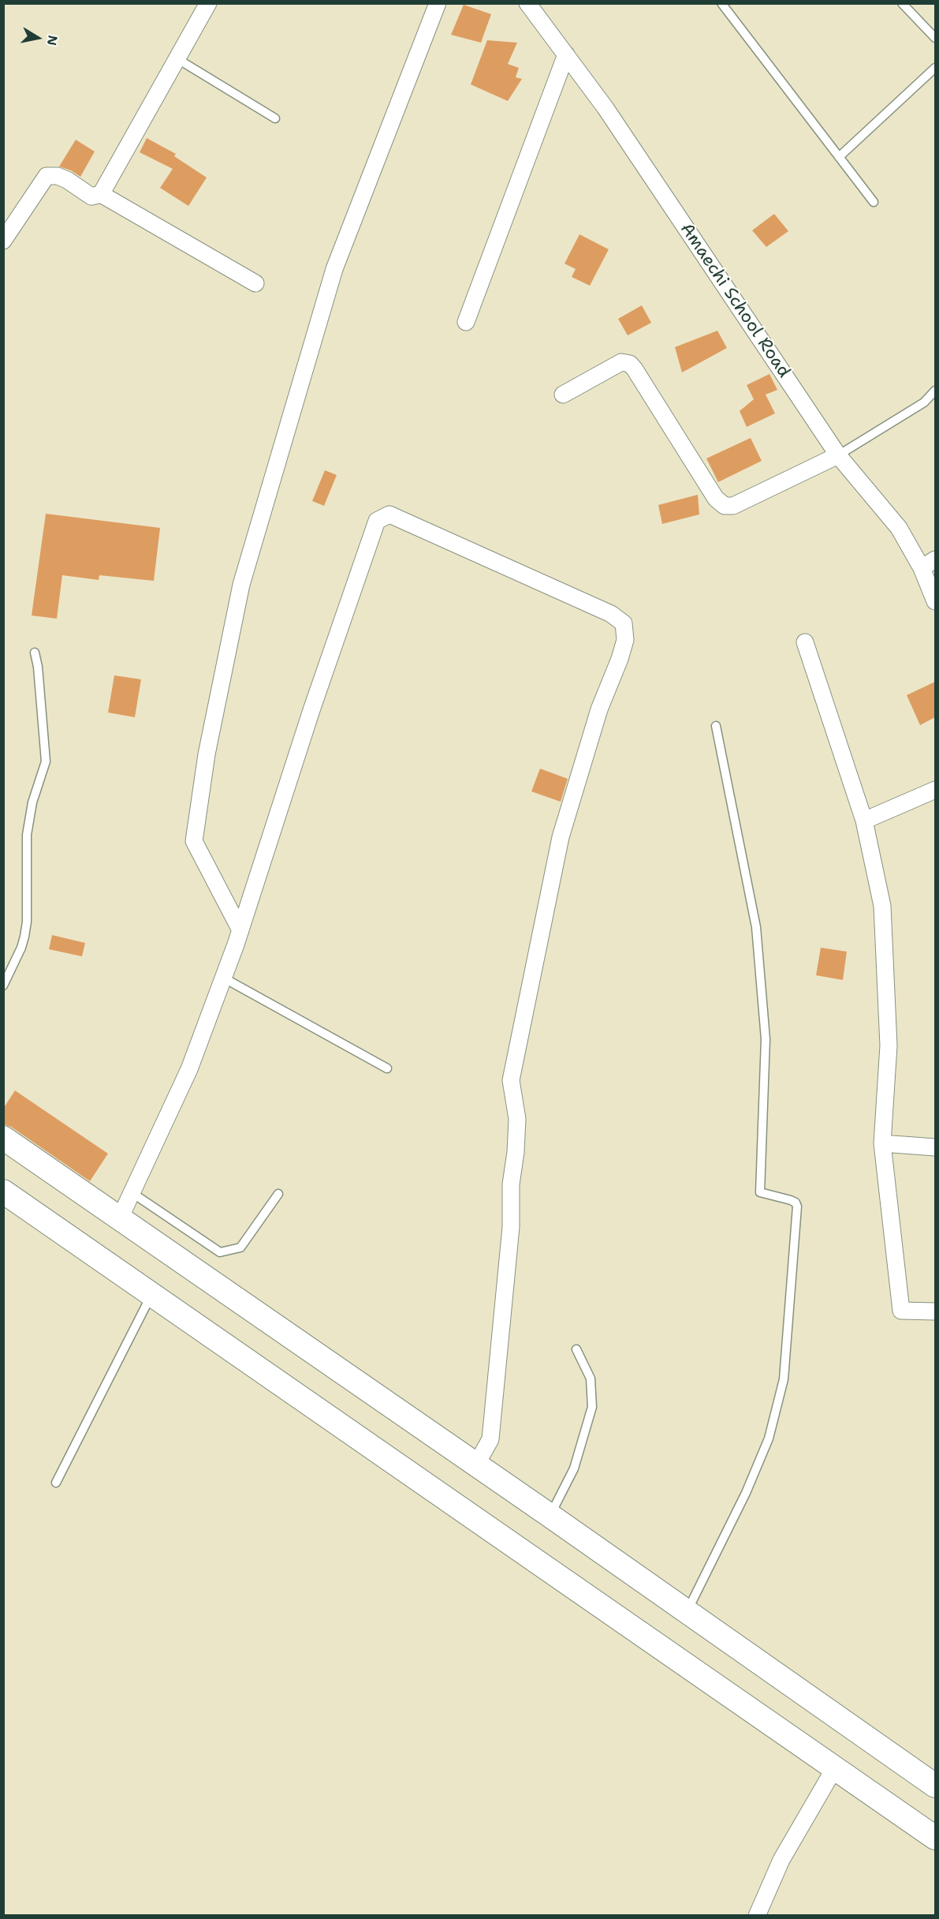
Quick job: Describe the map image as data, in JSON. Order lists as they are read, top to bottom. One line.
{"streets":{"street":["Amaechi School Road"]},"north":"right"}
